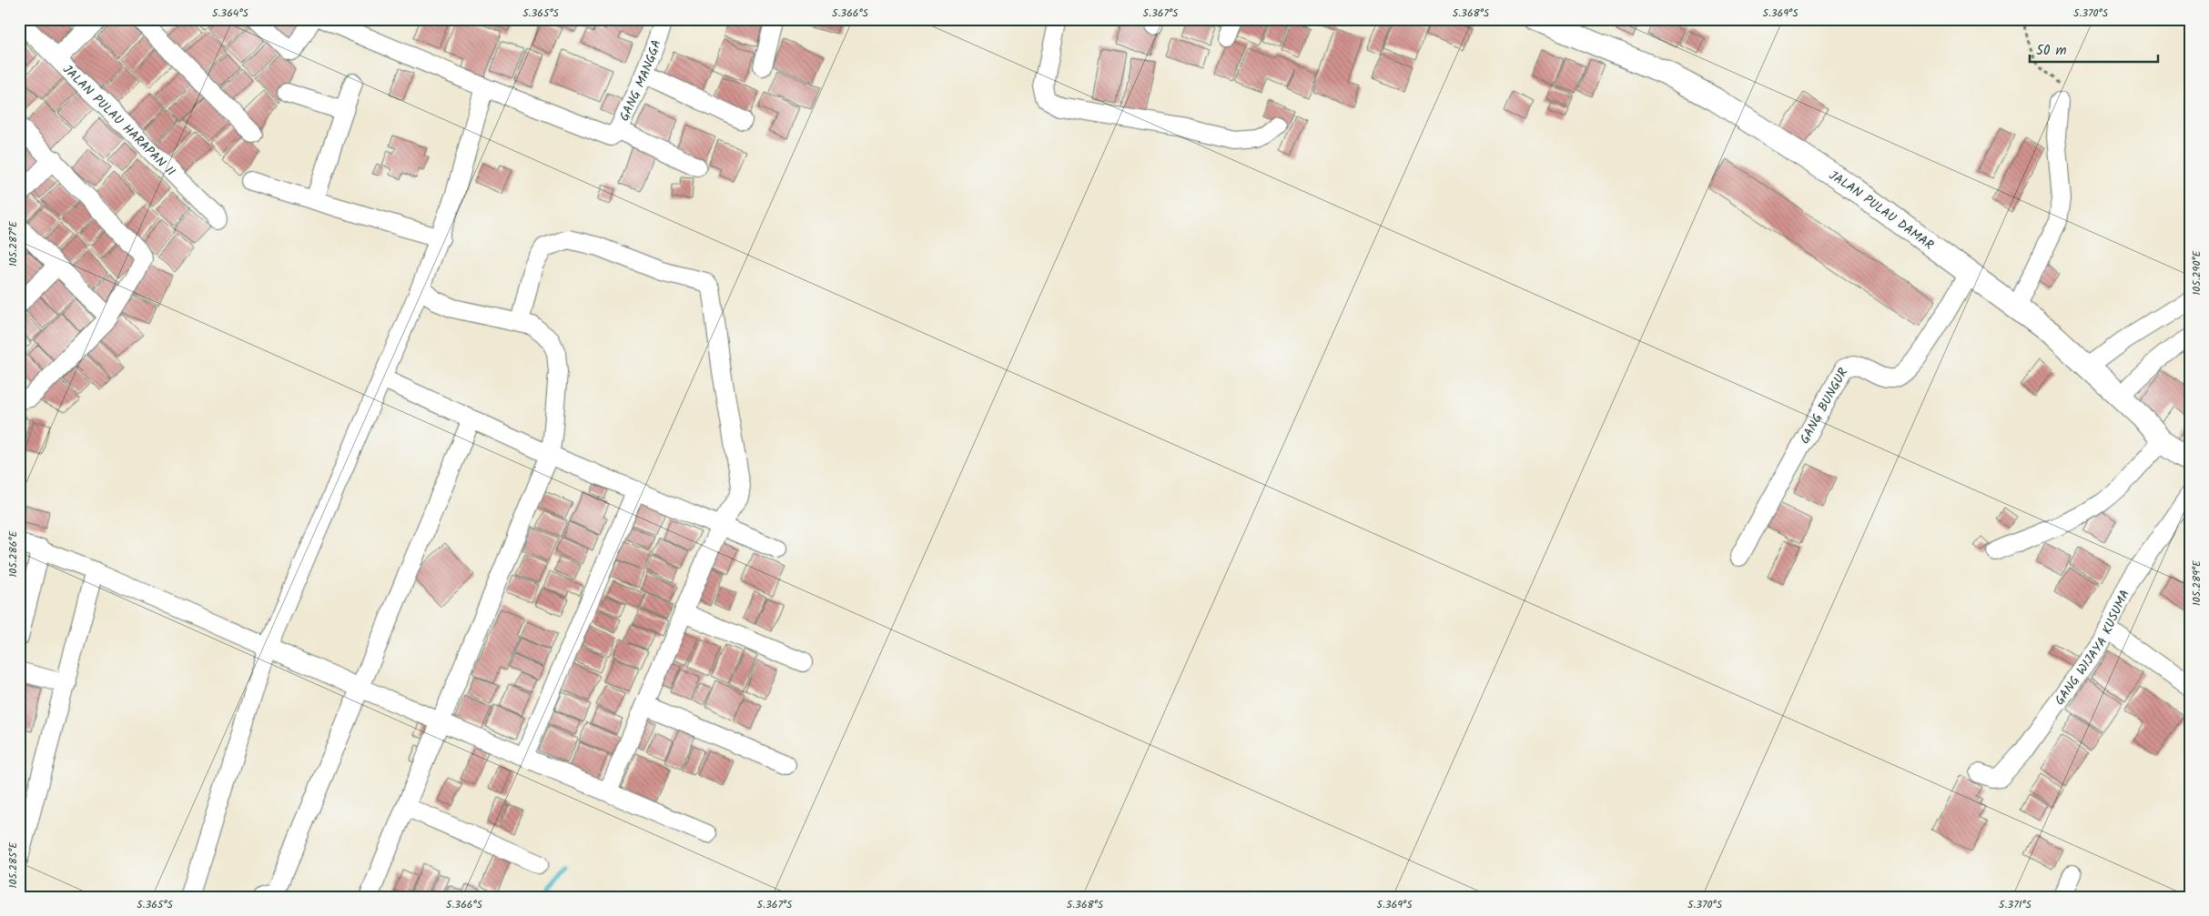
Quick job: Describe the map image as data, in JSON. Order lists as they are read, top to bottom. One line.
{"streets":{"street":["GANG MANGGA","JALAN PULAU HARAPAN II","JALAN PULAU DAMAR","GANG BUNGUR","GANG WIJAYA KUSUMA"]},"crossings":[["JALAN PULAU DAMAR","GANG BUNGUR"]],"scale_bar":"50 m","coordinates":["5.364°S","5.365°S","5.366°S","5.367°S","5.368°S","5.369°S","5.370°S","105.287°E","105.290°E","105.286°E","105.289°E","105.285°E","5.371°S"]}
